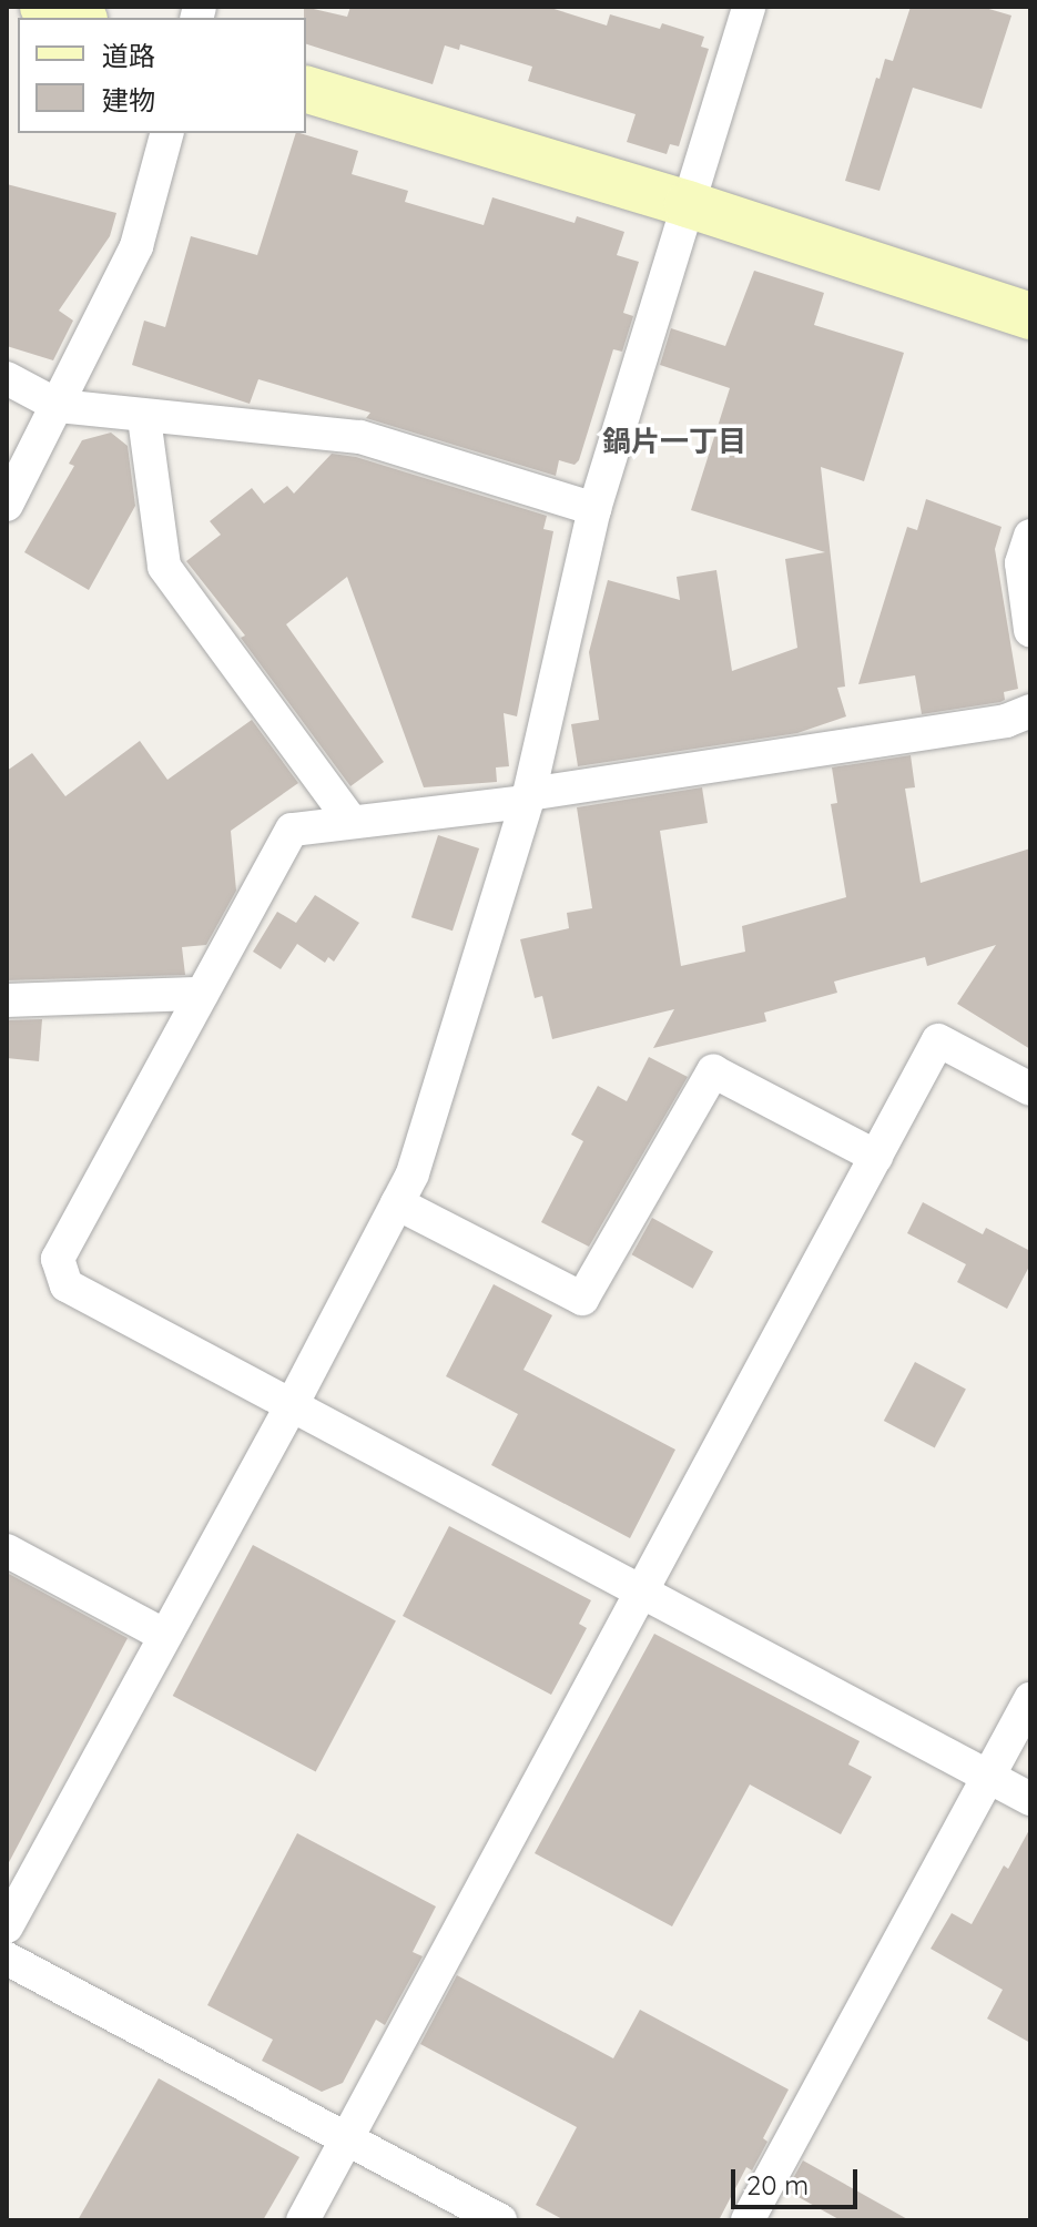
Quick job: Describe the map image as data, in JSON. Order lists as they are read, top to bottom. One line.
{"districts":["鍋片一丁目"],"legend":["道路","建物"],"scale_bar":"20 m"}
